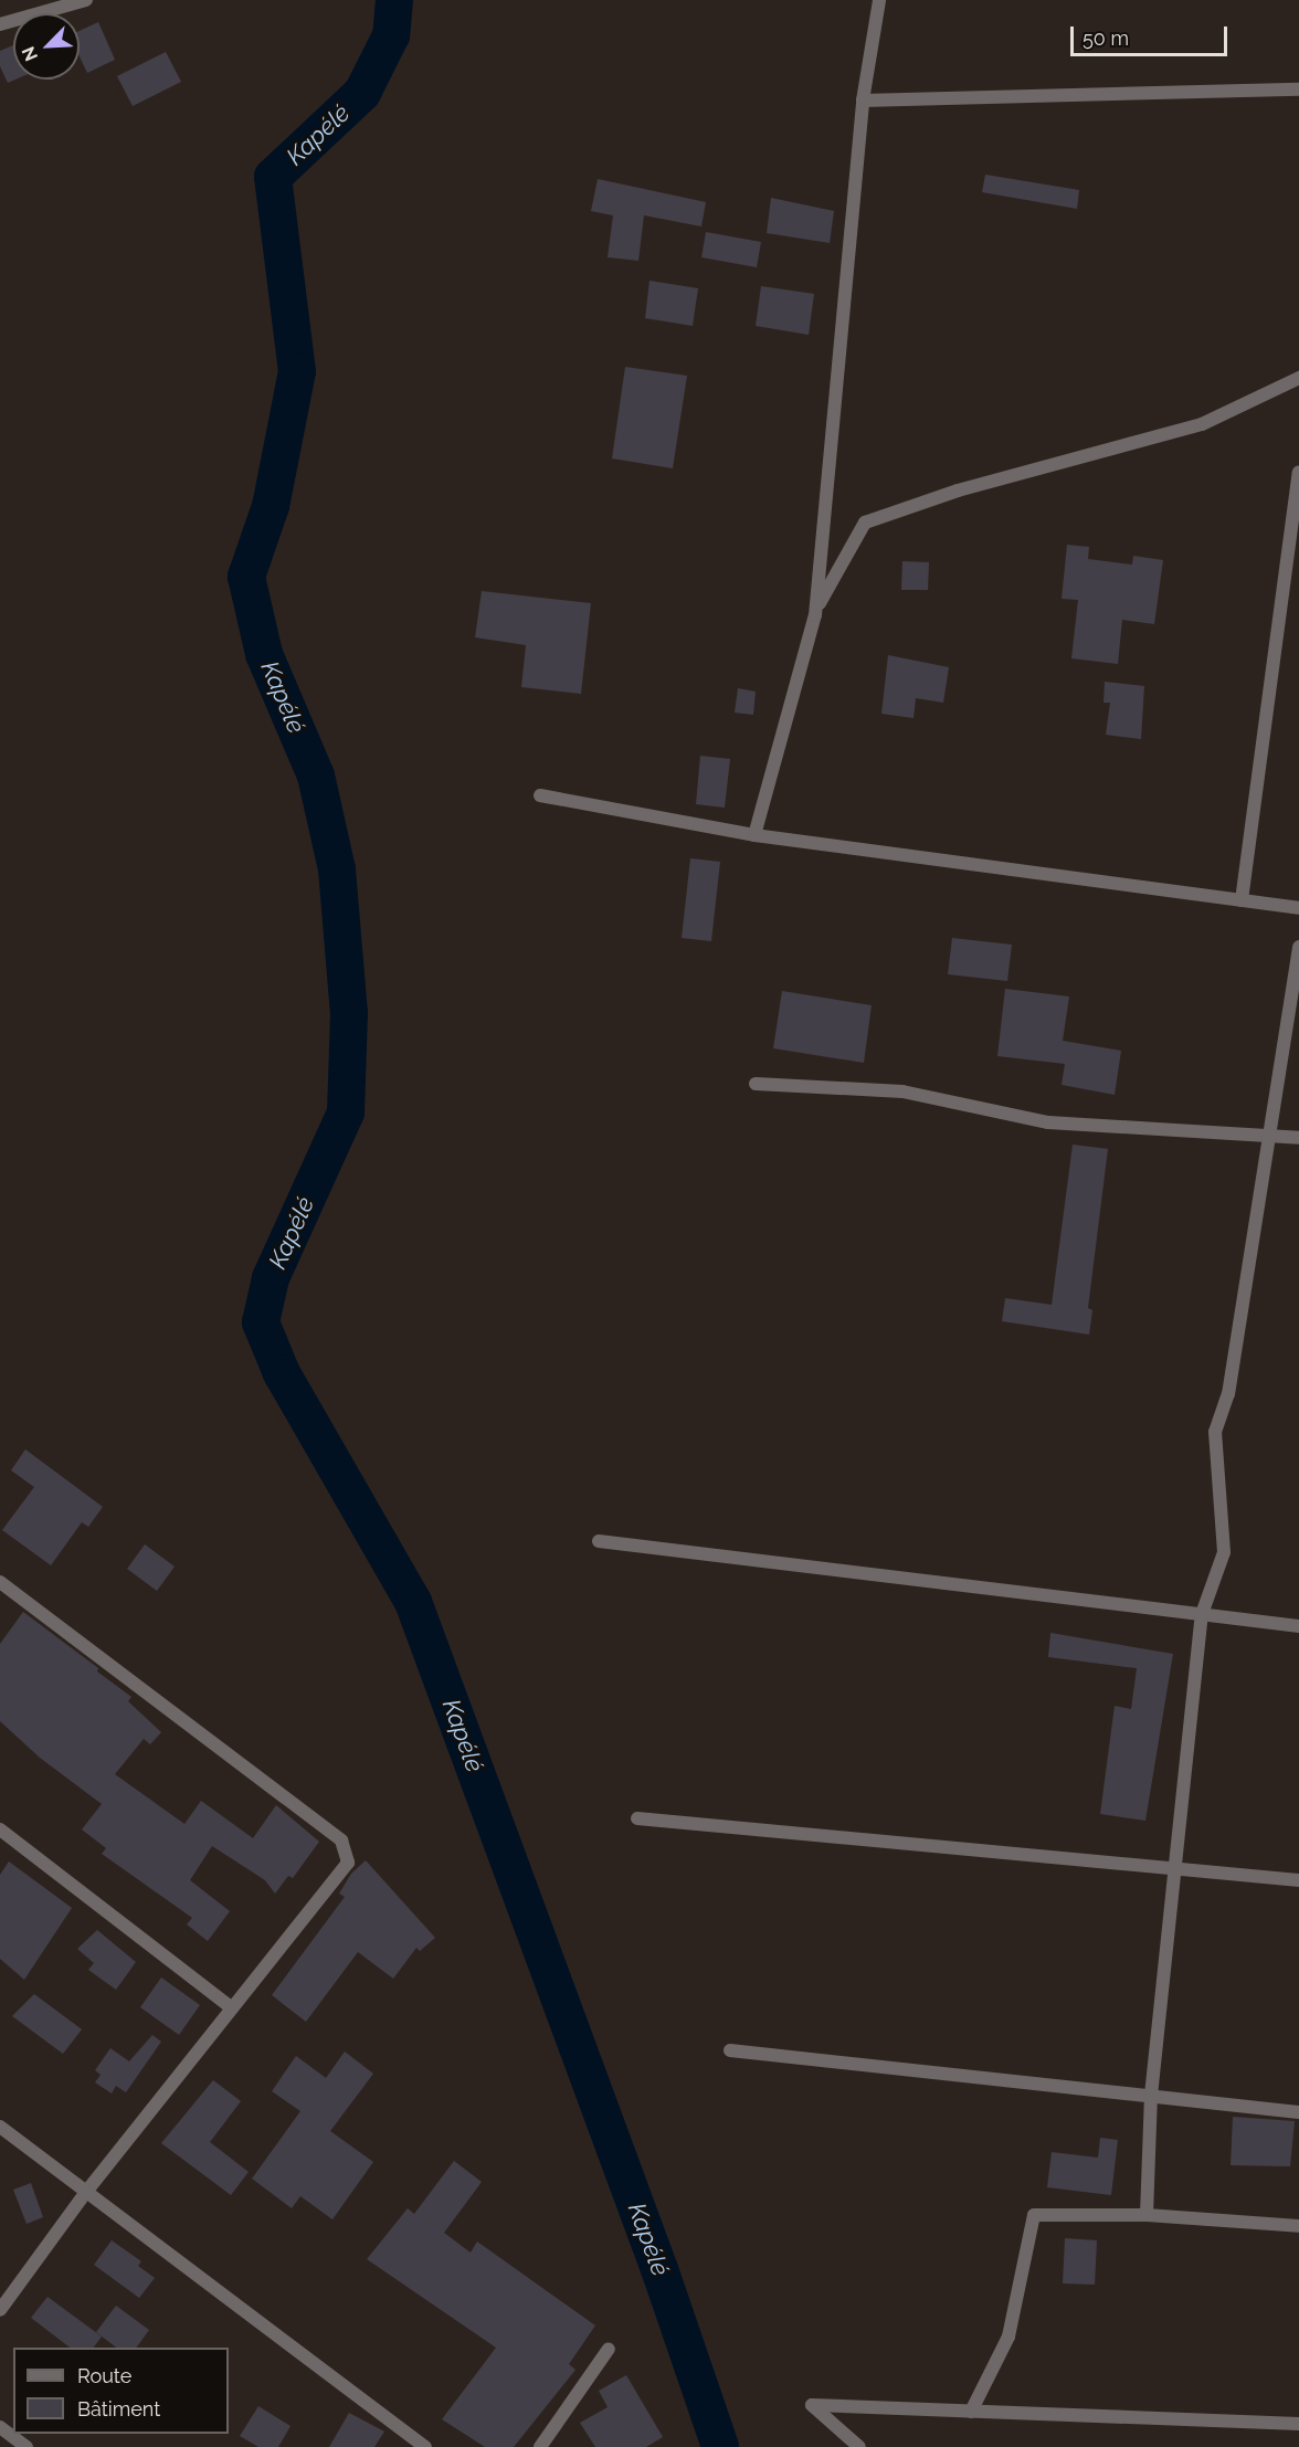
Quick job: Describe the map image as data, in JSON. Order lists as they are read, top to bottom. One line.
{"water":["Kapélé"],"legend":["Route","Bâtiment"],"scale_bar":"50 m","north":"bottom left"}
